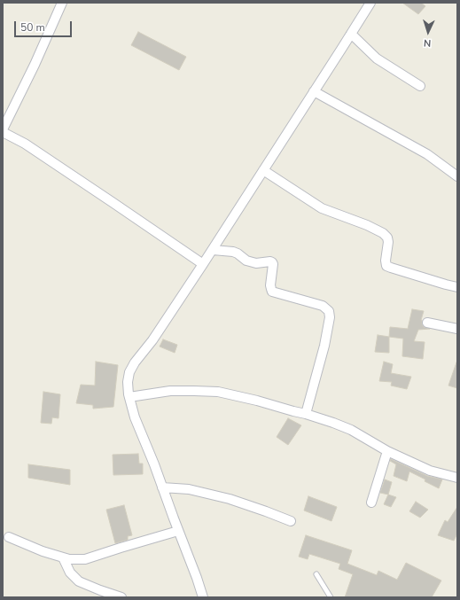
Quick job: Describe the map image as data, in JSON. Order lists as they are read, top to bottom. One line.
{"scale_bar":"50 m","north":"bottom"}
